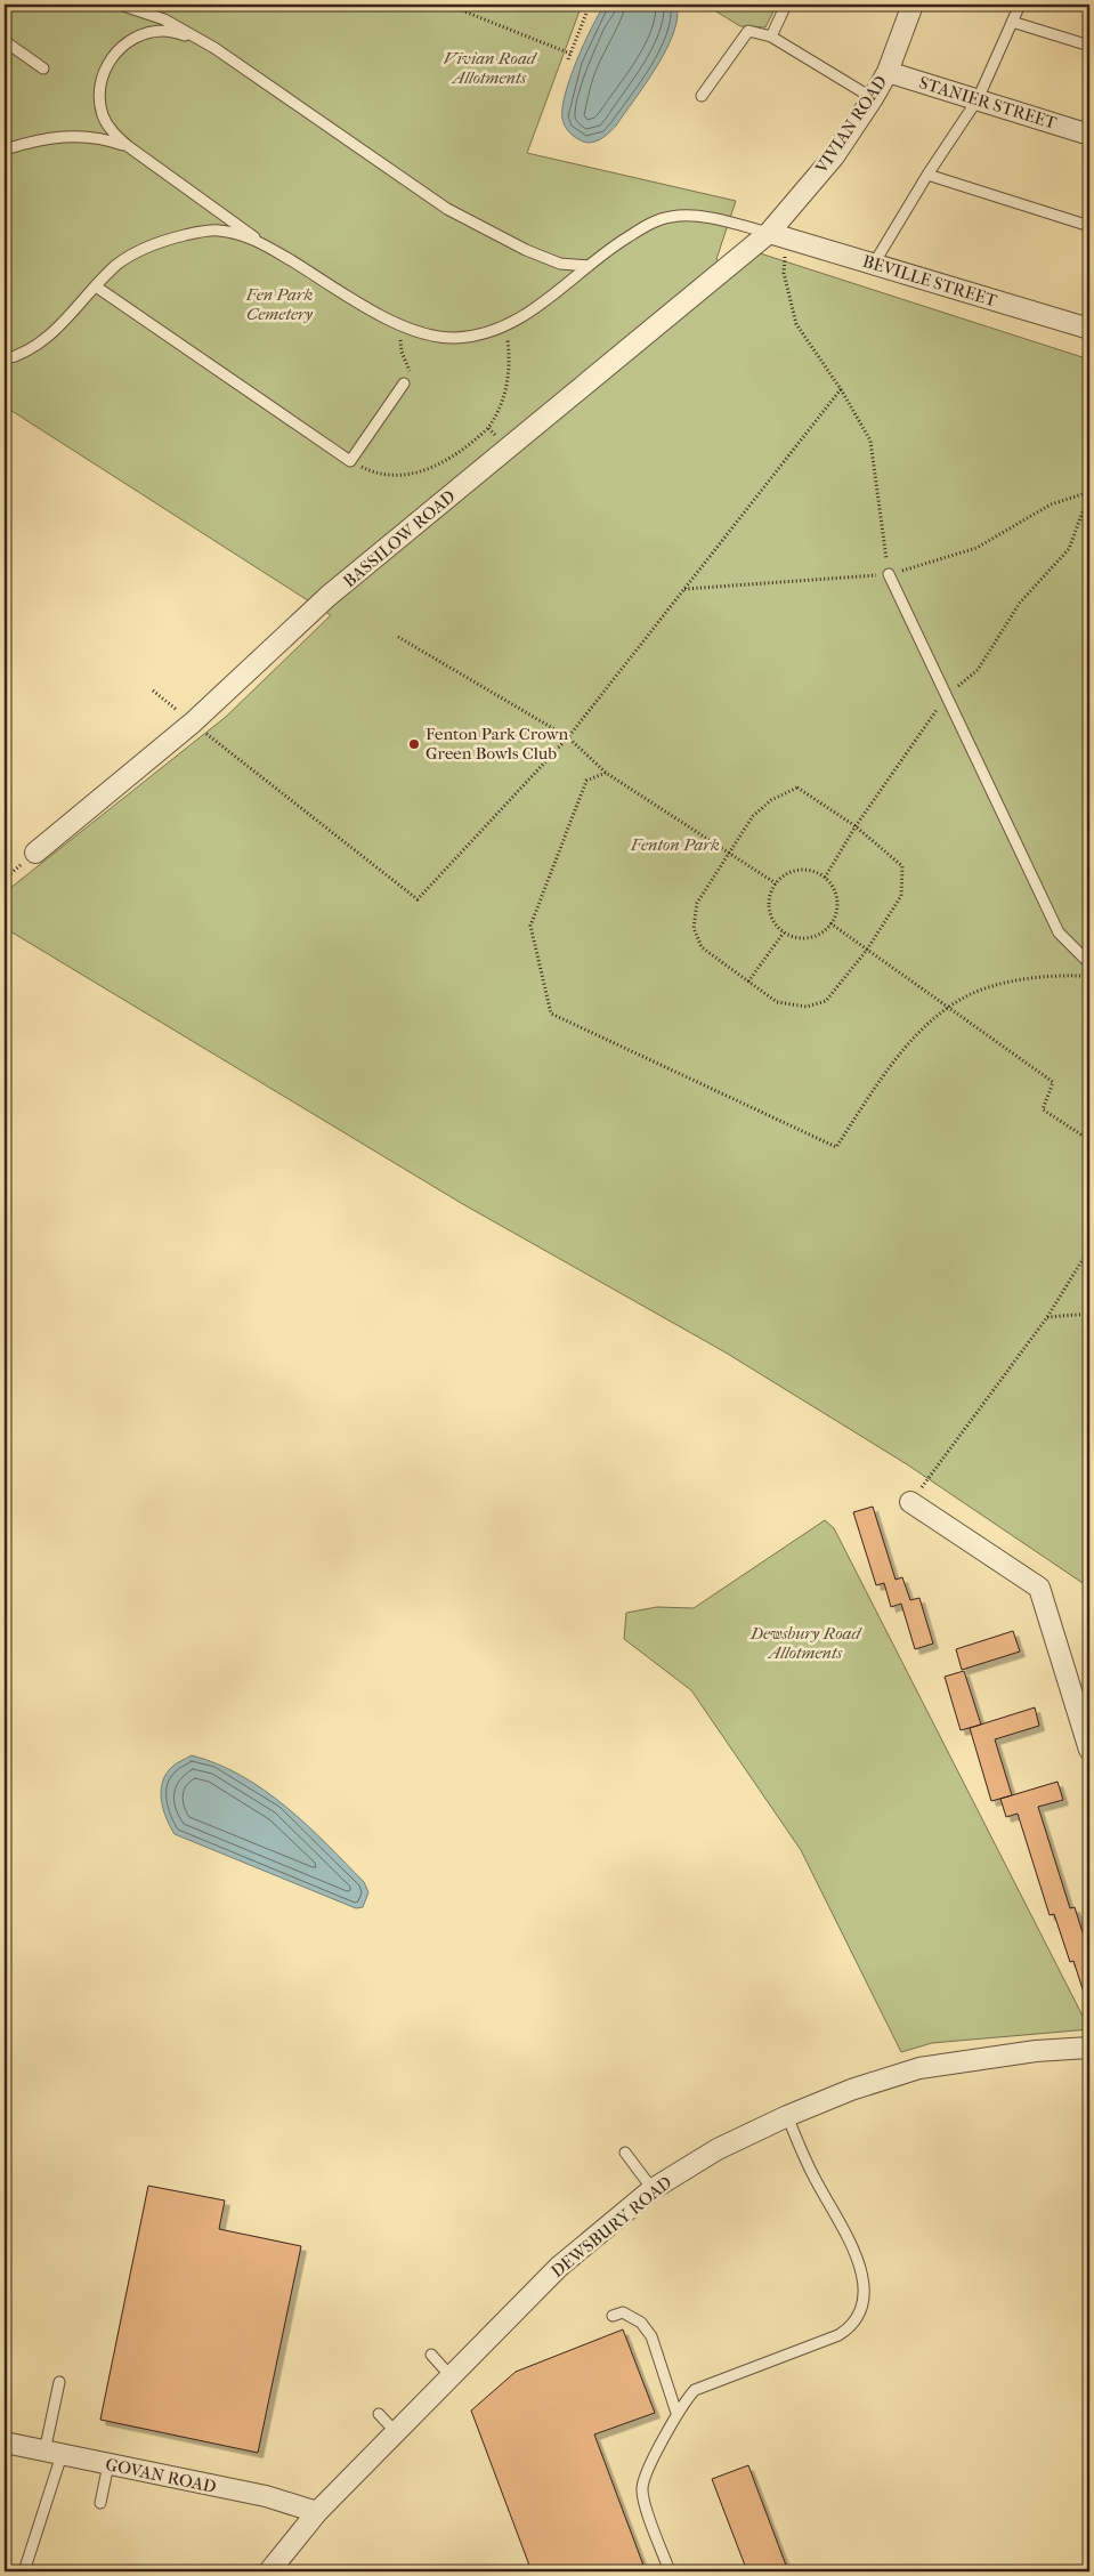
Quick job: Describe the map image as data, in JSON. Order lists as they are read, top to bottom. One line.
{"streets":{"street":["STANIER STREET","VIVIAN ROAD","BEVILLE STREET","BASSILOW ROAD","DEWSBURY ROAD","GOVAN ROAD"]},"crossings":[["STANIER STREET","VIVIAN ROAD"],["VIVIAN ROAD","BEVILLE STREET"],["VIVIAN ROAD","BASSILOW ROAD"],["BEVILLE STREET","BASSILOW ROAD"],["DEWSBURY ROAD","GOVAN ROAD"]],"parks":["Vivian Road Allotments","Fen Park Cemetery","Fenton Park","Dewsbury Road Allotments"],"places":["Fenton Park Crown Green Bowls Club"]}
